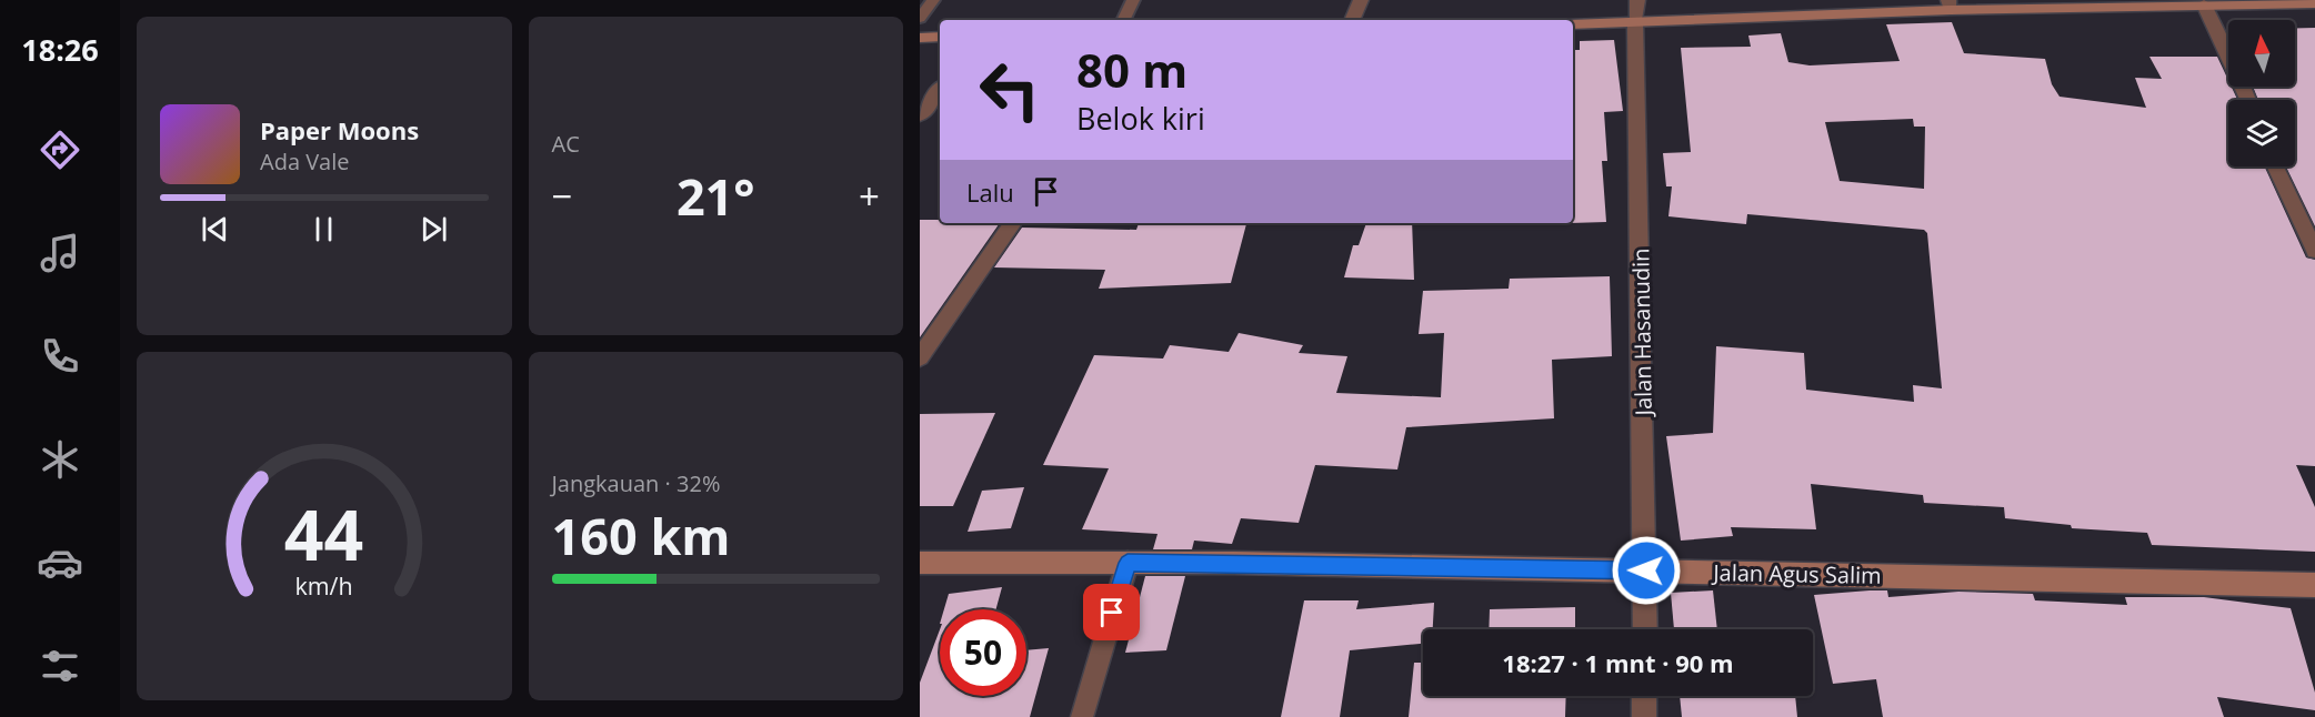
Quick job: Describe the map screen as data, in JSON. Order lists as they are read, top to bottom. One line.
{"streets":{"main road":["Jalan Agus Salim"],"street":["Jalan Hasanudin"]},"crossings":[["Jalan Hasanudin","Jalan Agus Salim"]],"north":"top","page":{"tabs":"18:26","tile":["AC",["Jangkauan · 32%","160 km"]],"turn":["80 m","Belok kiri"],"song":["Paper Moons","Ada Vale"],"then":"Lalu","heat":["−","21°","+"],"limit":"50","trip":"18:27 · 1 mnt · 90 m","gauge":["44","km/h"]}}
